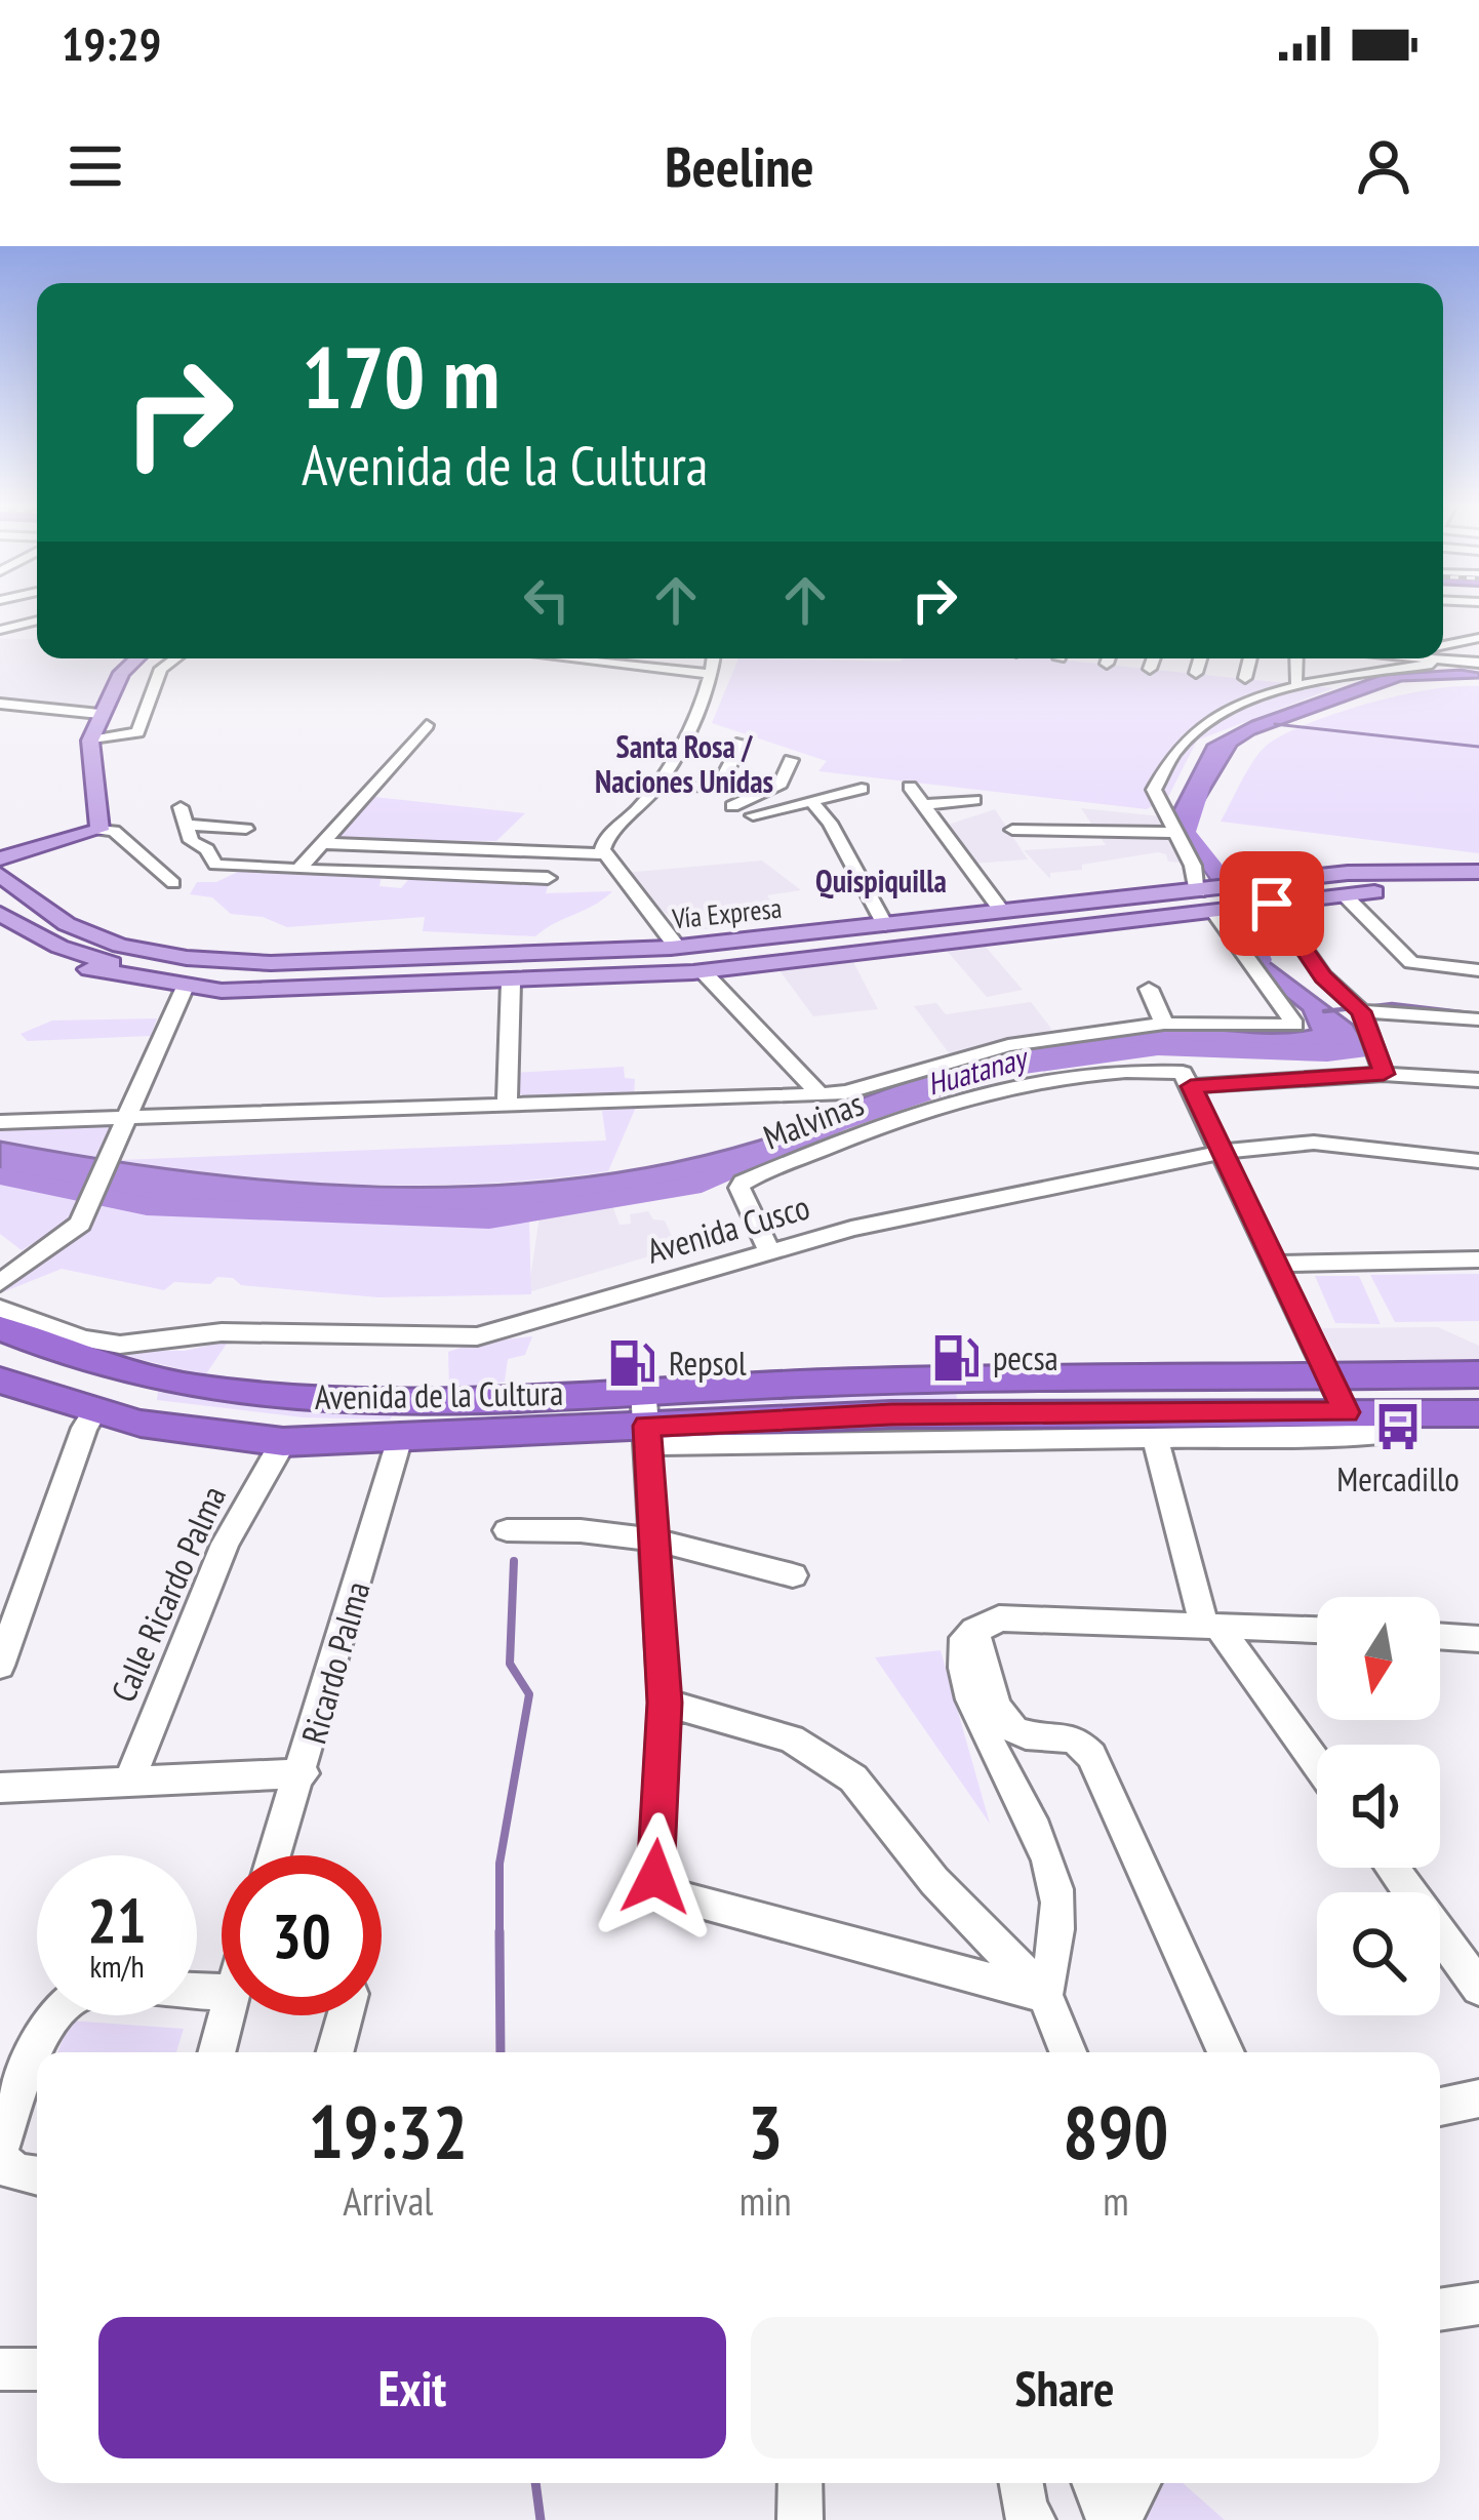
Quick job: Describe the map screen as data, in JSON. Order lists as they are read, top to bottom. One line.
{"streets":{"highway":["Avenida de la Cultura"],"main road":["Vía Expresa"],"street":["Malvinas","Avenida Cusco","Calle Ricardo Palma","Ricardo Palma"]},"crossings":[["Malvinas","Avenida Cusco"],["Avenida de la Cultura","Calle Ricardo Palma"],["Avenida de la Cultura","Ricardo Palma"]],"districts":["Santa Rosa / Naciones Unidas","Quispiquilla"],"water":["Huatanay"],"places":{"fuel station":["pecsa","Repsol"],"bus stop":["Mercadillo"]},"north":"bottom","page":{"status":"19:29","header":"Beeline","turn":["170 m","Avenida de la Cultura"],"speed":"21 km/h","limit":"30","eta":["19:32","Arrival","3","min","890","m"],"buttons":["Exit","Share"]}}
